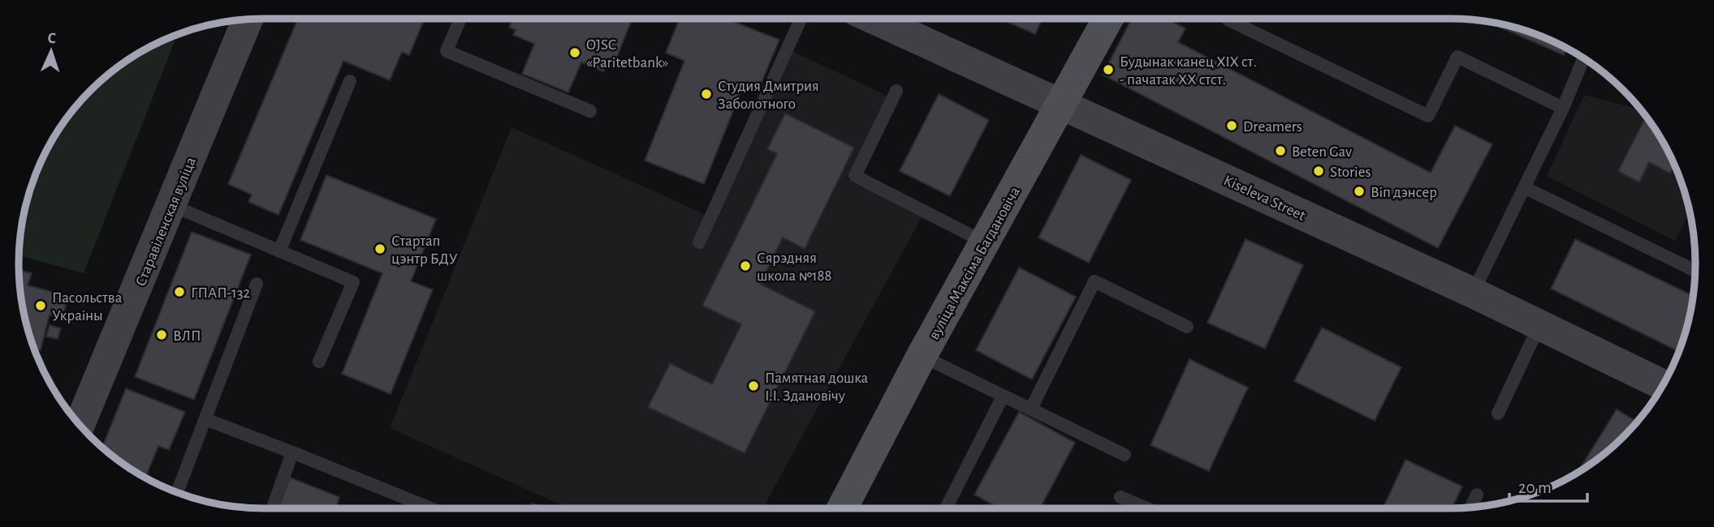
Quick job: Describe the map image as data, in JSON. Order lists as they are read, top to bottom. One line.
{"streets":{"main road":["вуліца Максіма Багдановіча"],"street":["Kiseleva Street","Старавіленская вуліца"]},"crossings":[["Kiseleva Street","вуліца Максіма Багдановіча"]],"places":["OJSC «Paritetbank»","Будынак канец XIX ст. - пачатак XX стст.","Студия Дмитрия Заболотного","Dreamers","Beten Gav","Stories","Віп дэнсер","Стартап цэнтр БДУ","Сярэдняя школа №188","ГПАП-132","Пасольства Украіны","ВЛП","Памятная дошка І.І. Здановічу"],"scale_bar":"20 m","north":"top"}
